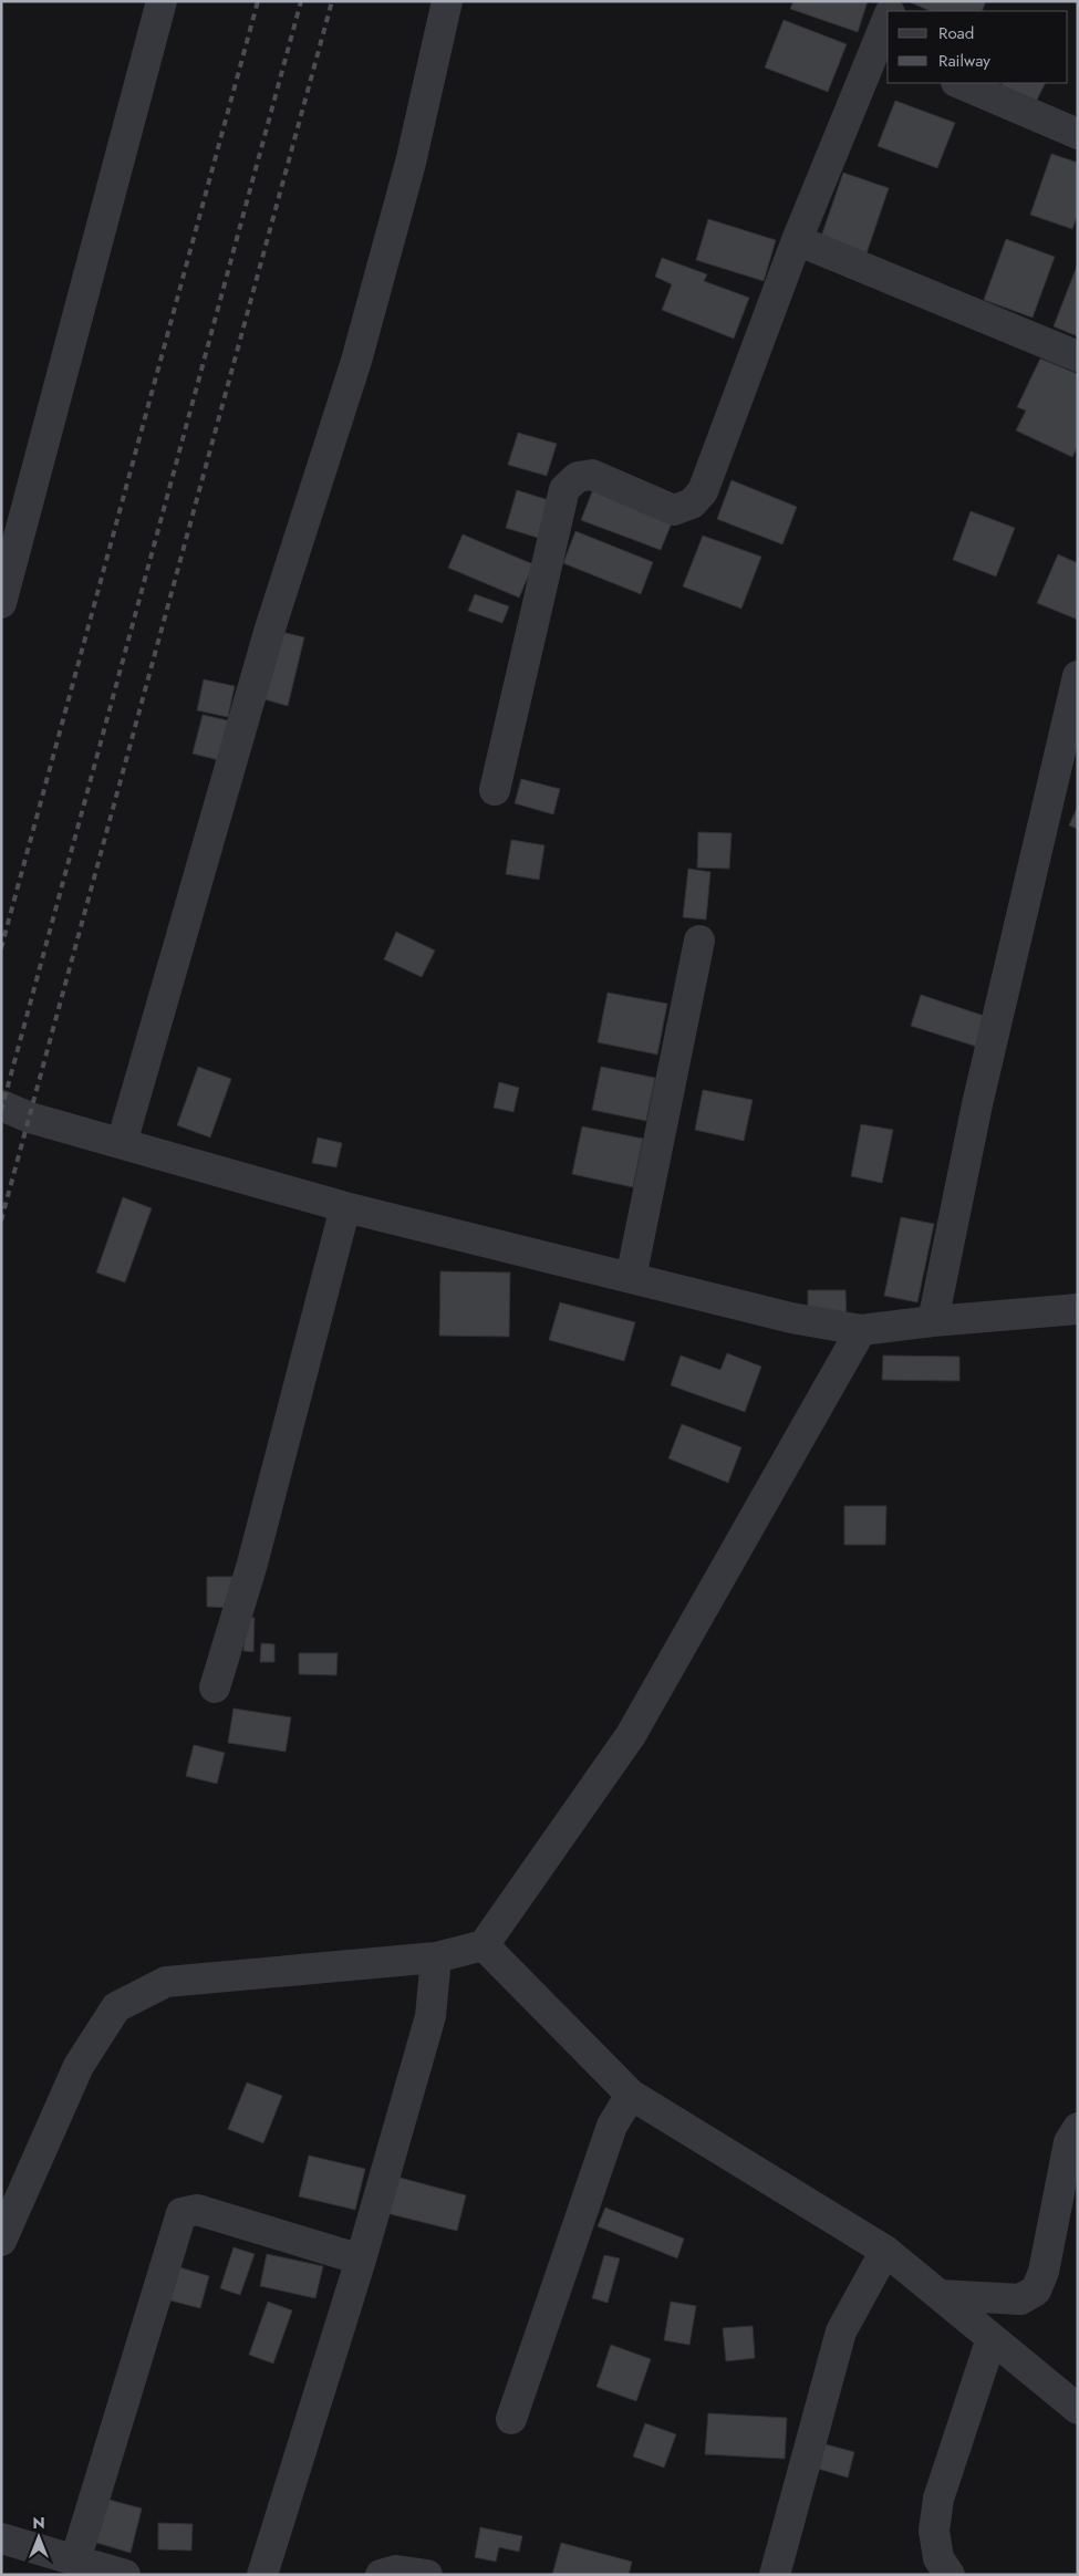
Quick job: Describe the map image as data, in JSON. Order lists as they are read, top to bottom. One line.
{"legend":["Road","Railway"],"north":"top"}
